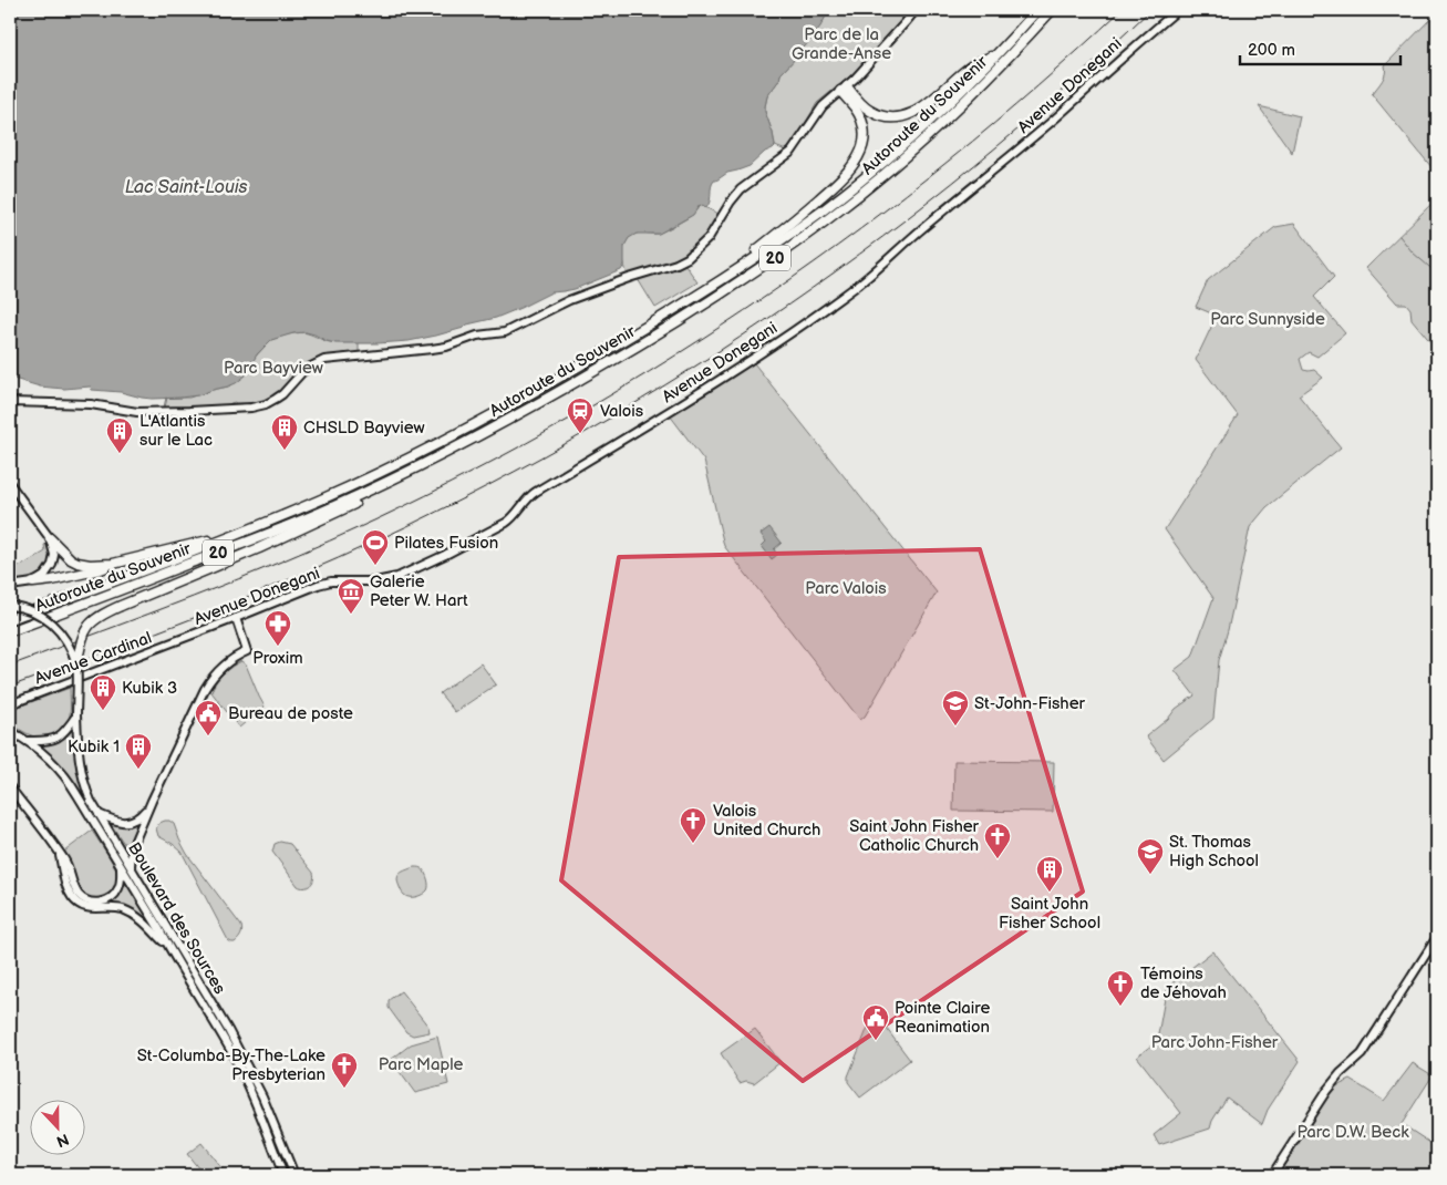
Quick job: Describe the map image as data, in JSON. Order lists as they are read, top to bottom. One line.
{"streets":{"highway":["Autoroute du Souvenir","20"],"street":["Avenue Donegani","Avenue Cardinal","Boulevard des Sources"]},"crossings":[["Avenue Donegani","Avenue Cardinal"]],"water":["Lac Saint-Louis"],"parks":["Parc de la Grande-Anse","Parc Sunnyside","Parc Bayview","Parc Valois","Parc John-Fisher","Parc Maple","Parc D.W. Beck"],"places":{"station":["Valois"],"building":["CHSLD Bayview","L'Atlantis sur le Lac","Kubik 3","Kubik 1","Saint John Fisher School"],"sports":["Pilates Fusion"],"museum":["Galerie Peter W. Hart"],"pharmacy":["Proxim"],"school or university":["St-John-Fisher","St. Thomas High School"],"public building":["Bureau de poste","Pointe Claire Reanimation"],"church":["Valois United Church","Saint John Fisher Catholic Church","Témoins de Jéhovah","St-Columba-By-The-Lake Presbyterian"]},"scale_bar":"200 m","north":"bottom"}
